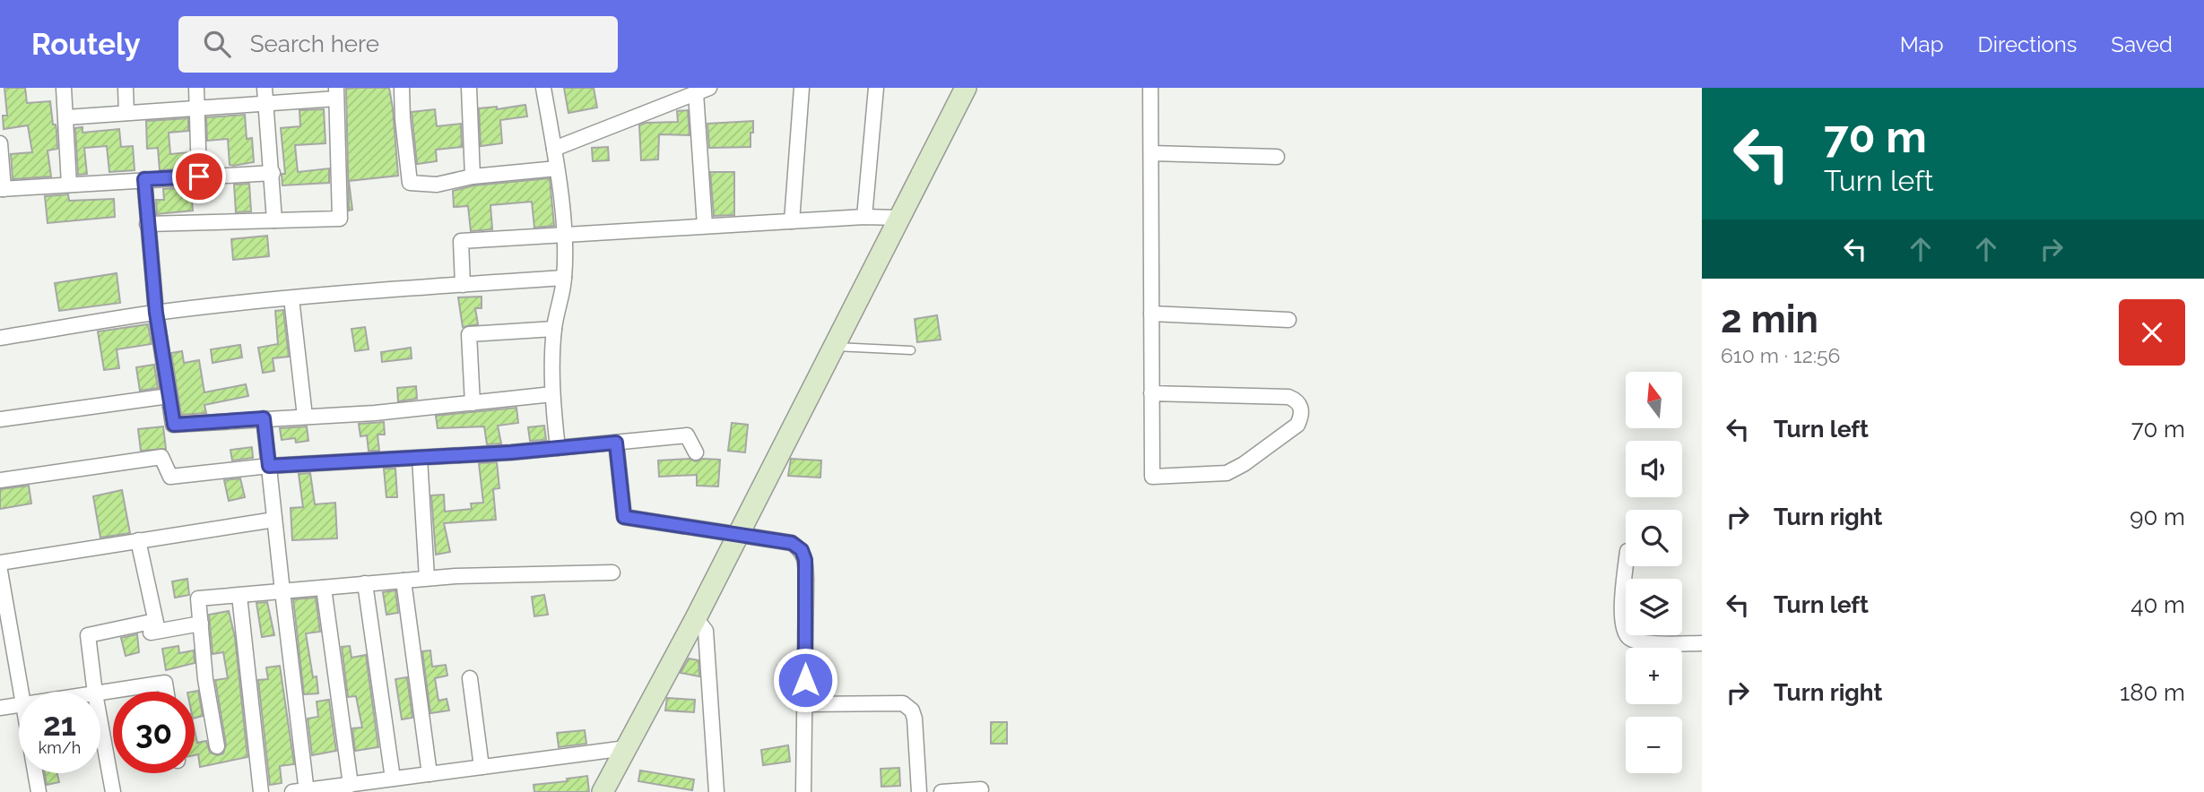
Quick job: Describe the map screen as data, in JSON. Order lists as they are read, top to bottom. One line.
{"north":"top","page":{"header":"Routely","search":"Search here","nav":["Map","Directions","Saved"],"turn":["70 m","Turn left"],"heading":["2 min","610 m · 12:56"],"map_buttons":["+","−"],"list":[{"name":"Turn left","value":"70 m"},{"name":"Turn right","value":"90 m"},{"name":"Turn left","value":"40 m"},{"name":"Turn right","value":"180 m"}],"speed":"21 km/h","limit":"30"}}
